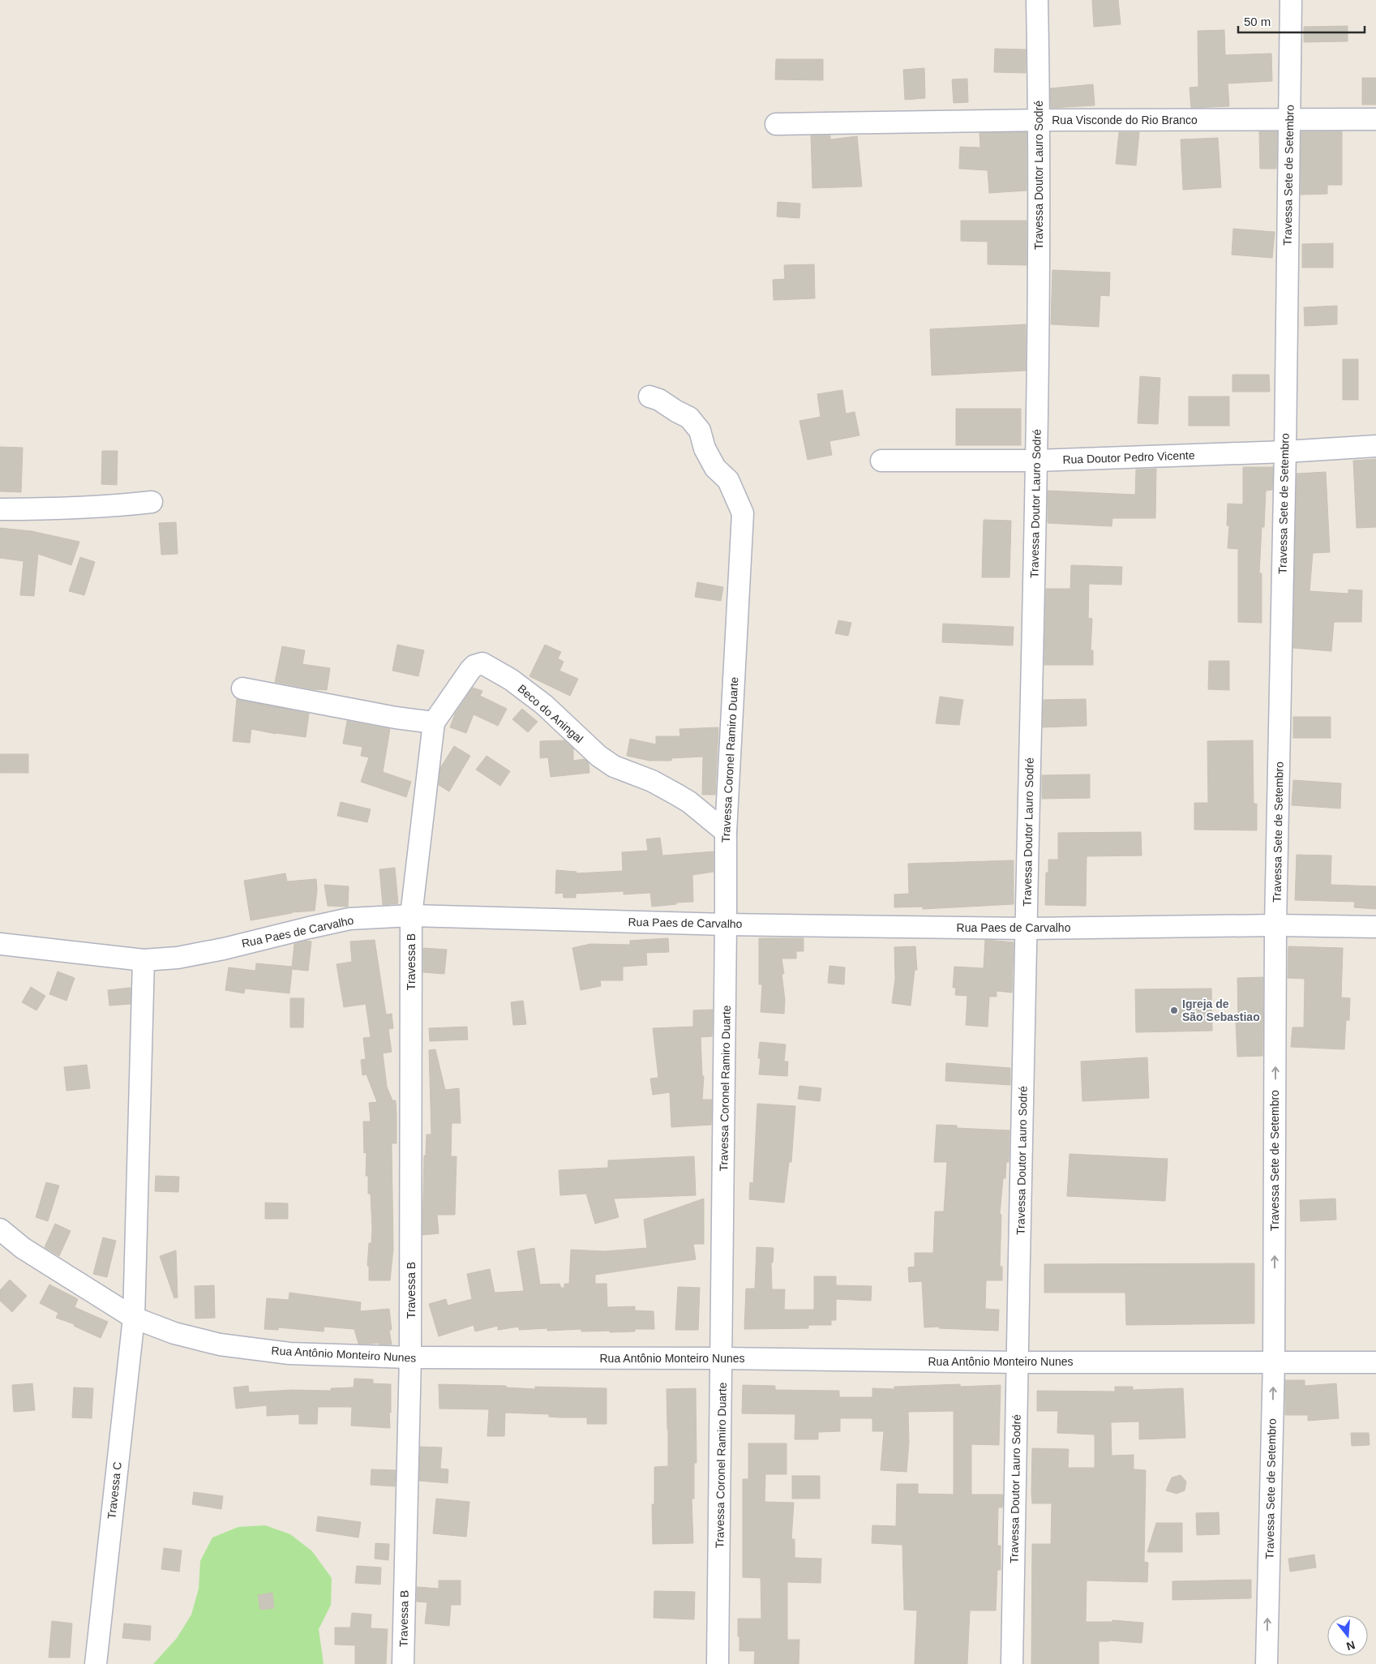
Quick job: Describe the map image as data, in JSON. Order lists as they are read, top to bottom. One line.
{"streets":{"street":["Rua Visconde do Rio Branco","Travessa Doutor Lauro Sodré","Travessa Sete de Setembro","Rua Doutor Pedro Vicente","Beco do Aningal","Travessa Coronel Ramiro Duarte","Rua Paes de Carvalho","Travessa B","Rua Antônio Monteiro Nunes","Travessa C"]},"crossings":[["Rua Visconde do Rio Branco","Travessa Doutor Lauro Sodré"],["Rua Visconde do Rio Branco","Travessa Sete de Setembro"],["Travessa Doutor Lauro Sodré","Rua Doutor Pedro Vicente"],["Travessa Doutor Lauro Sodré","Rua Paes de Carvalho"],["Travessa Doutor Lauro Sodré","Rua Antônio Monteiro Nunes"],["Travessa Sete de Setembro","Rua Doutor Pedro Vicente"],["Travessa Sete de Setembro","Rua Paes de Carvalho"],["Travessa Sete de Setembro","Rua Antônio Monteiro Nunes"],["Beco do Aningal","Travessa Coronel Ramiro Duarte"],["Beco do Aningal","Travessa B"],["Travessa Coronel Ramiro Duarte","Rua Paes de Carvalho"],["Travessa Coronel Ramiro Duarte","Rua Antônio Monteiro Nunes"],["Rua Paes de Carvalho","Travessa B"],["Rua Paes de Carvalho","Travessa C"],["Travessa B","Rua Antônio Monteiro Nunes"],["Rua Antônio Monteiro Nunes","Travessa C"]],"one_way":["Travessa Sete de Setembro"],"places":["Igreja de São Sebastiao"],"scale_bar":"50 m","north":"bottom"}
